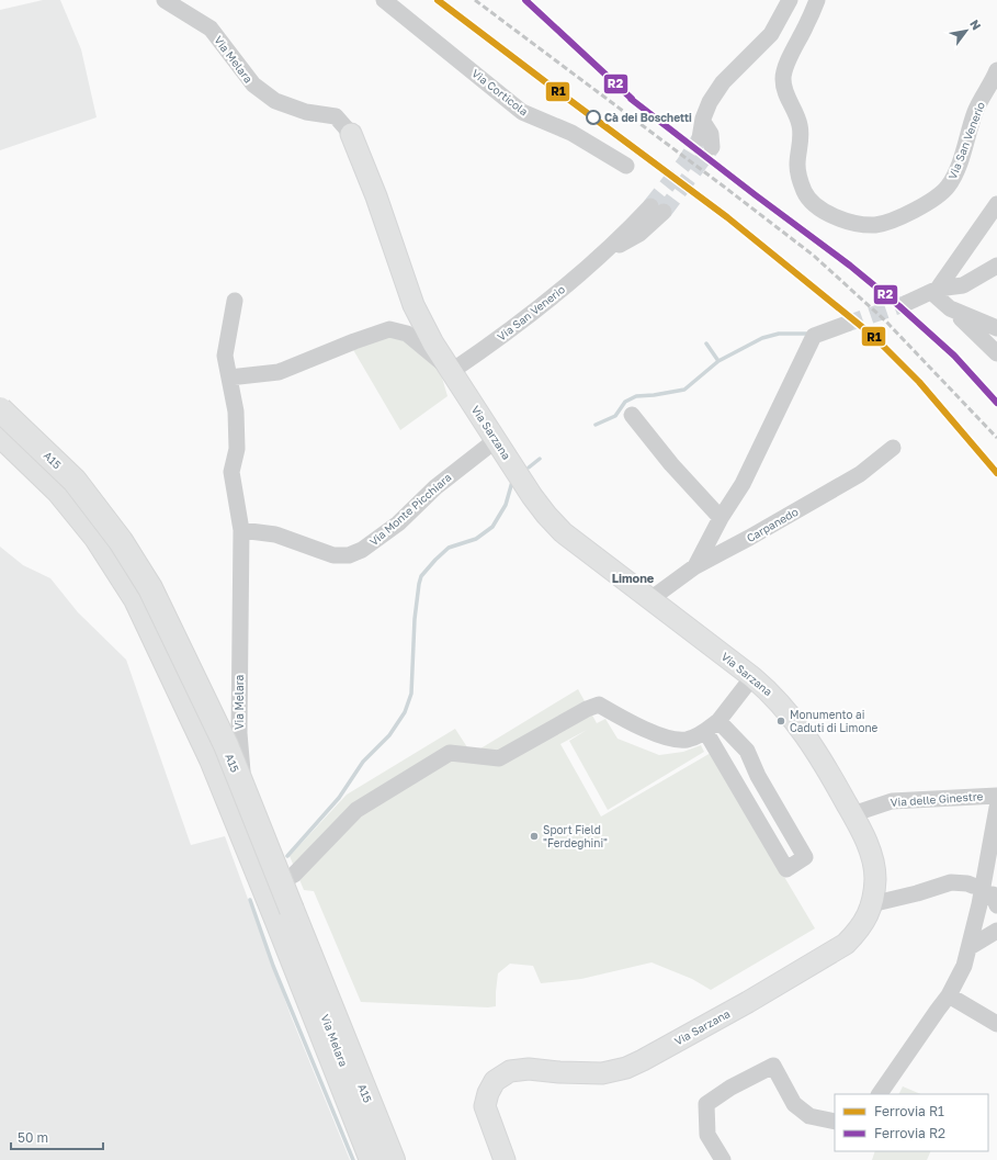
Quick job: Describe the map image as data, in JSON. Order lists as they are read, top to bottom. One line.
{"streets":{"highway":["A15"],"main road":["Via Sarzana"],"street":["Via Melara","Via Corticola","Via San Venerio","Via Monte Picchiara","Carpanedo","Via delle Ginestre"]},"crossings":[["Via Melara","Via Sarzana"],["Via Melara","Via Monte Picchiara"],["Via San Venerio","Via Sarzana"],["Via Sarzana","Via Monte Picchiara"],["Via Sarzana","Carpanedo"],["Via Sarzana","Via delle Ginestre"]],"districts":["Limone"],"places":["Cà dei Boschetti","Monumento ai Caduti di Limone","Sport Field \"Ferdeghini\""],"lines":["rail line R1","rail line R2"],"legend":["Ferrovia R1","Ferrovia R2"],"scale_bar":"50 m","north":"top right"}
